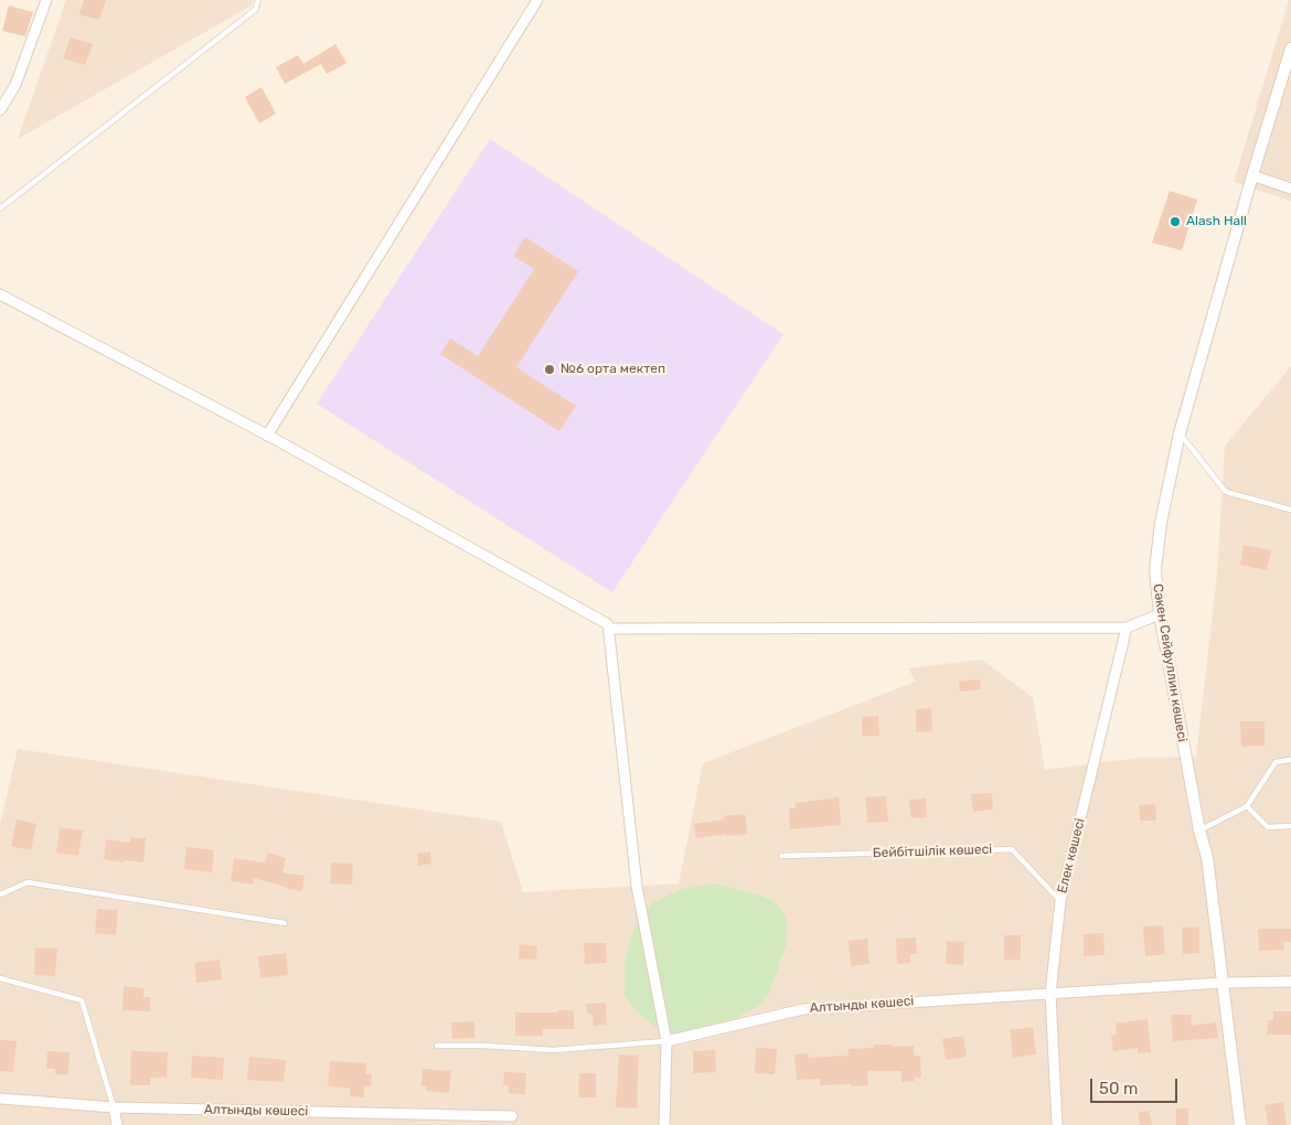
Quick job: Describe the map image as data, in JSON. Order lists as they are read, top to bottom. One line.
{"streets":{"street":["Сәкен Сейфуллин көшесі","Елек көшесі","Алтынды көшесі"],"lane":["Бейбітшілік көшесі"]},"crossings":[["Сәкен Сейфуллин көшесі","Алтынды көшесі"],["Бейбітшілік көшесі","Елек көшесі"],["Елек көшесі","Алтынды көшесі"]],"places":["Alash Hall","№6 орта мектеп"],"scale_bar":"50 m"}
